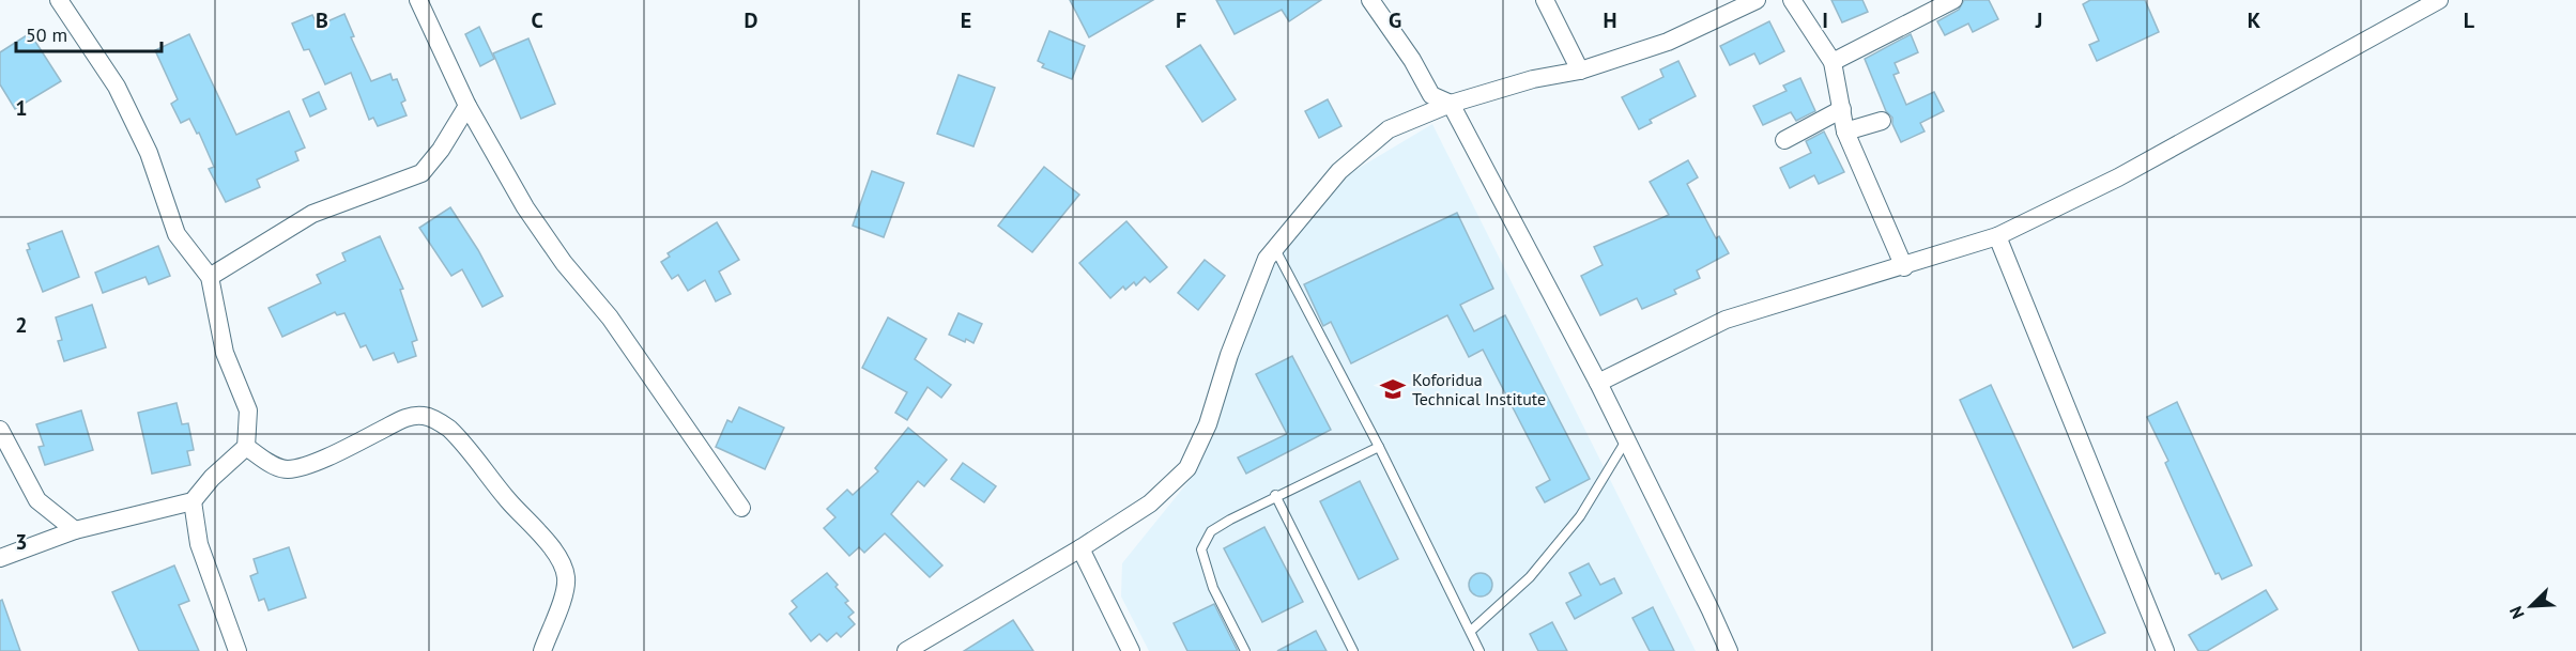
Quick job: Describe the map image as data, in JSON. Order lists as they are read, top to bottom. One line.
{"places":{"school or university":["Koforidua Technical Institute"]},"scale_bar":"50 m","north":"bottom left","grid":{"columns":["B","C","D","E","F","G","H","I","J","K","L"],"rows":["1","2","3"]}}
